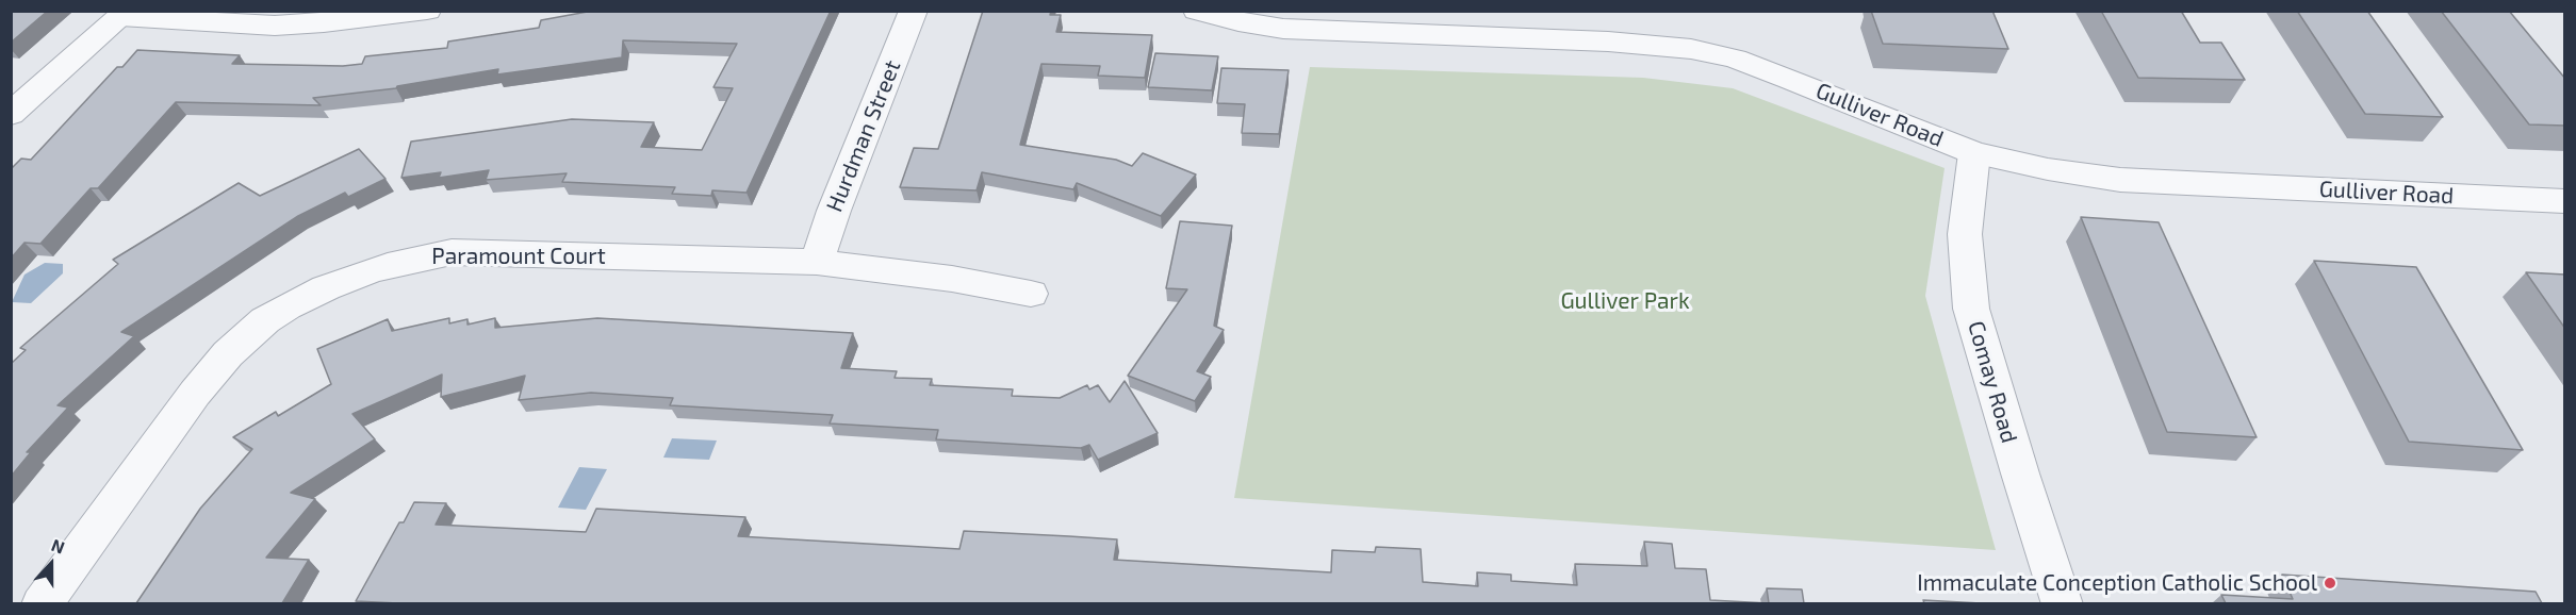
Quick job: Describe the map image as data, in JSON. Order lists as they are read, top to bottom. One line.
{"streets":{"street":["Gulliver Road","Hurdman Street","Paramount Court","Comay Road"]},"crossings":[["Gulliver Road","Comay Road"],["Hurdman Street","Paramount Court"]],"parks":["Gulliver Park"],"places":["Immaculate Conception Catholic School"],"north":"top"}
